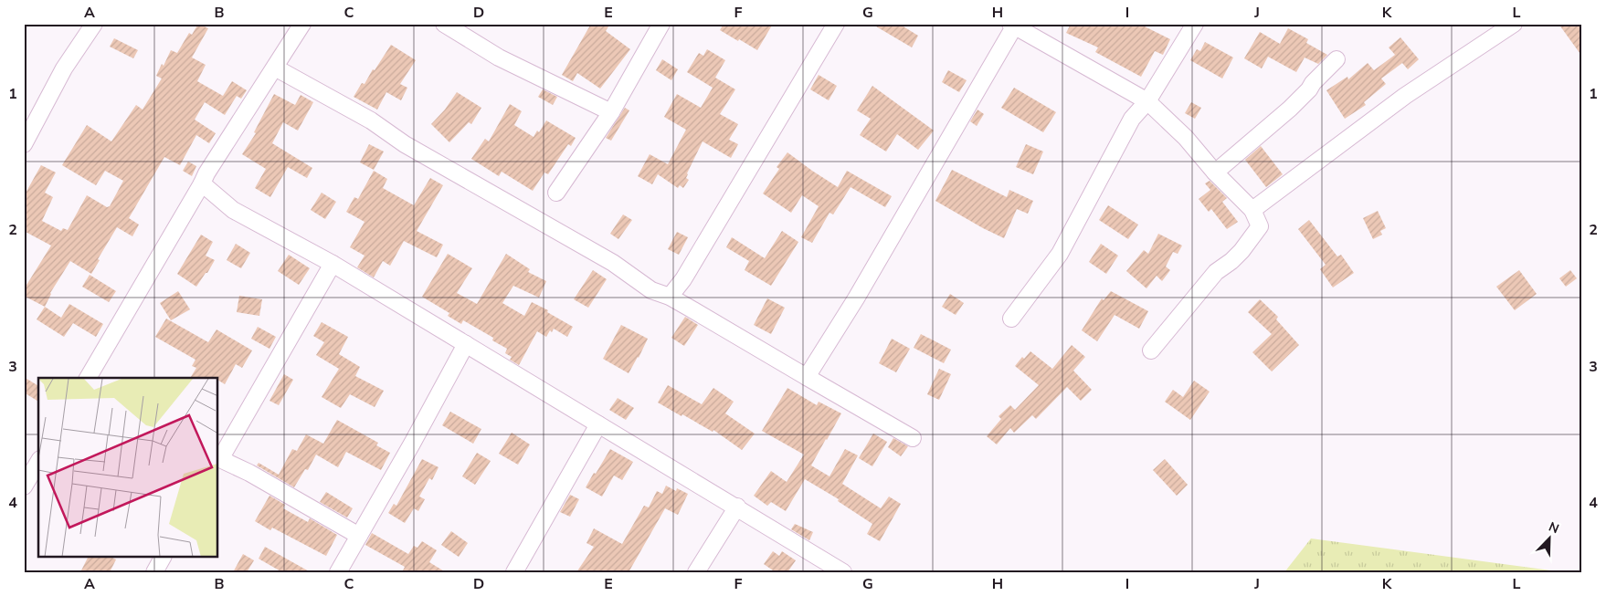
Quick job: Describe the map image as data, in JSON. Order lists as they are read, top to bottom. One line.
{"north":"top right","grid":{"columns":["A","B","C","D","E","F","G","H","I","J","K","L"],"rows":["1","2","3","4"]}}
